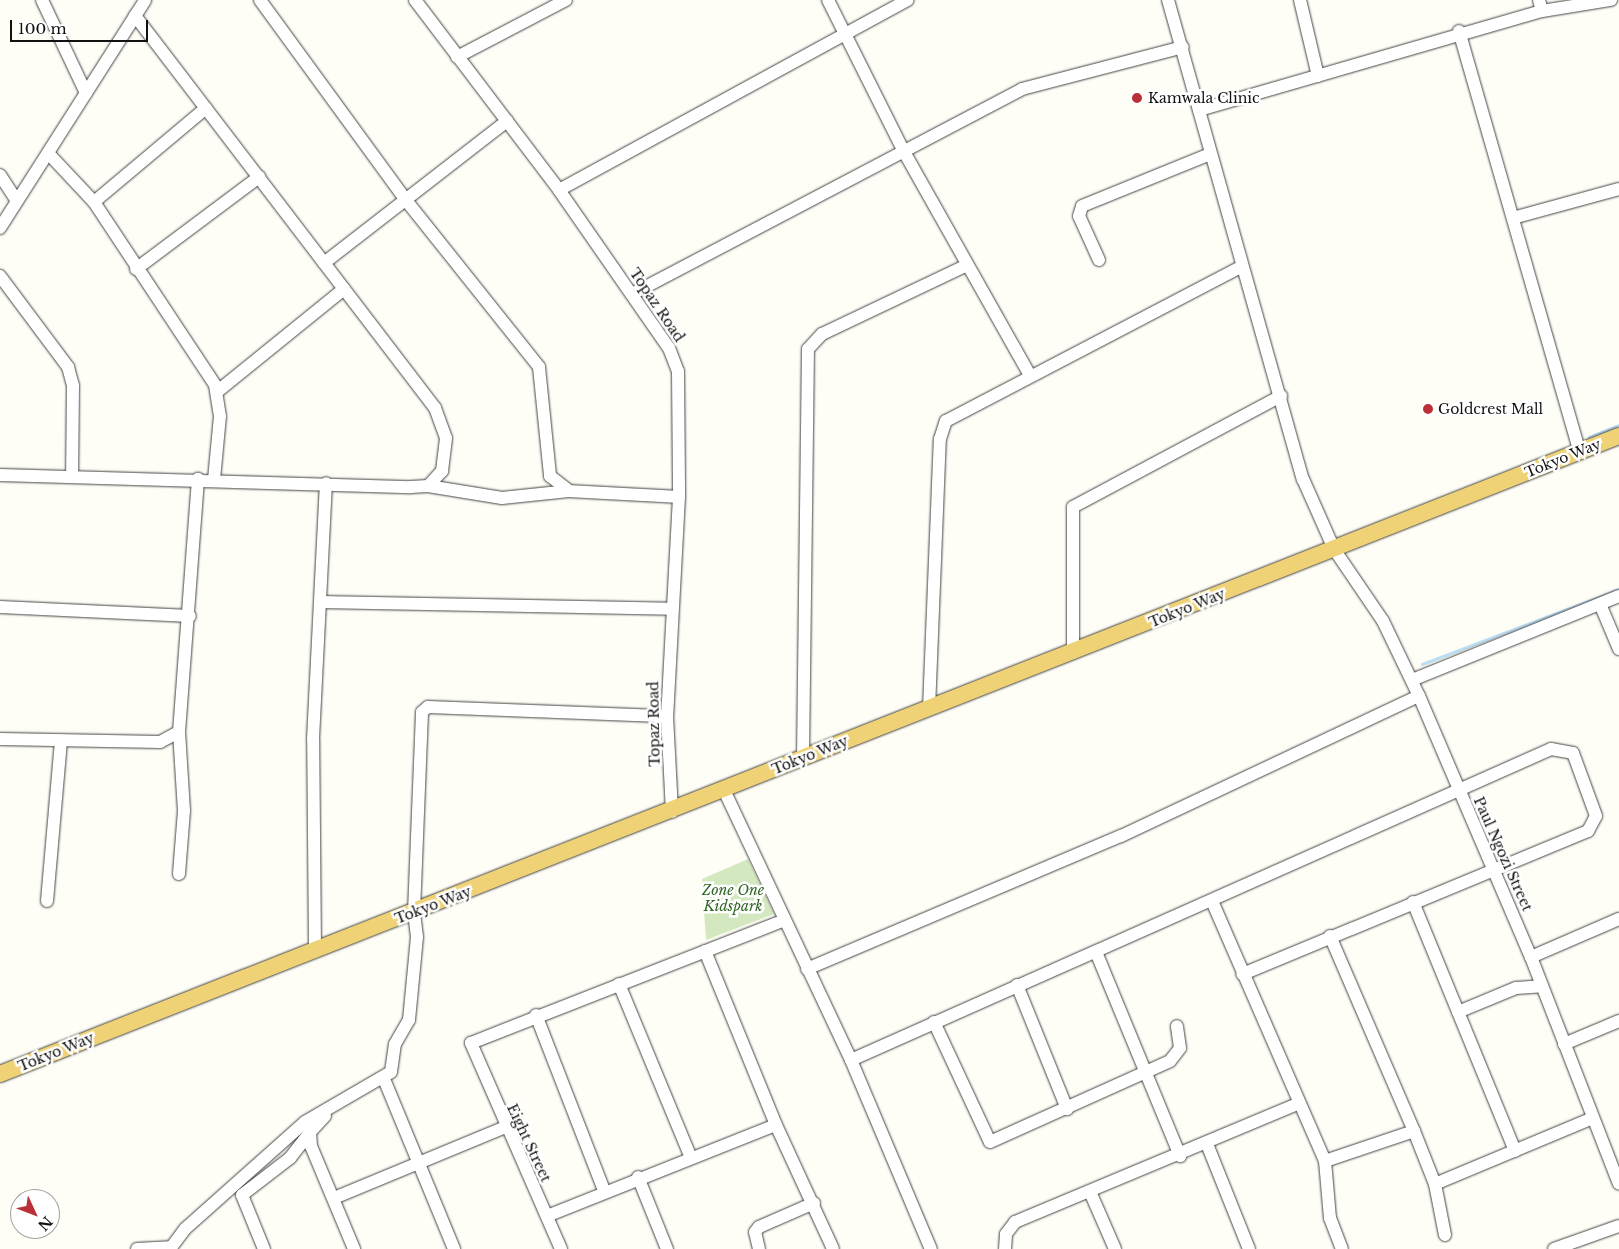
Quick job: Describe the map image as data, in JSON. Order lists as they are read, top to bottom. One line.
{"streets":{"main road":["Tokyo Way"],"street":["Topaz Road","Paul Ngozi Street","Eight Street"]},"crossings":[["Topaz Road","Tokyo Way"],["Tokyo Way","Paul Ngozi Street"]],"parks":["Zone One Kidspark"],"places":["Kamwala Clinic","Goldcrest Mall"],"scale_bar":"100 m","north":"bottom right"}
